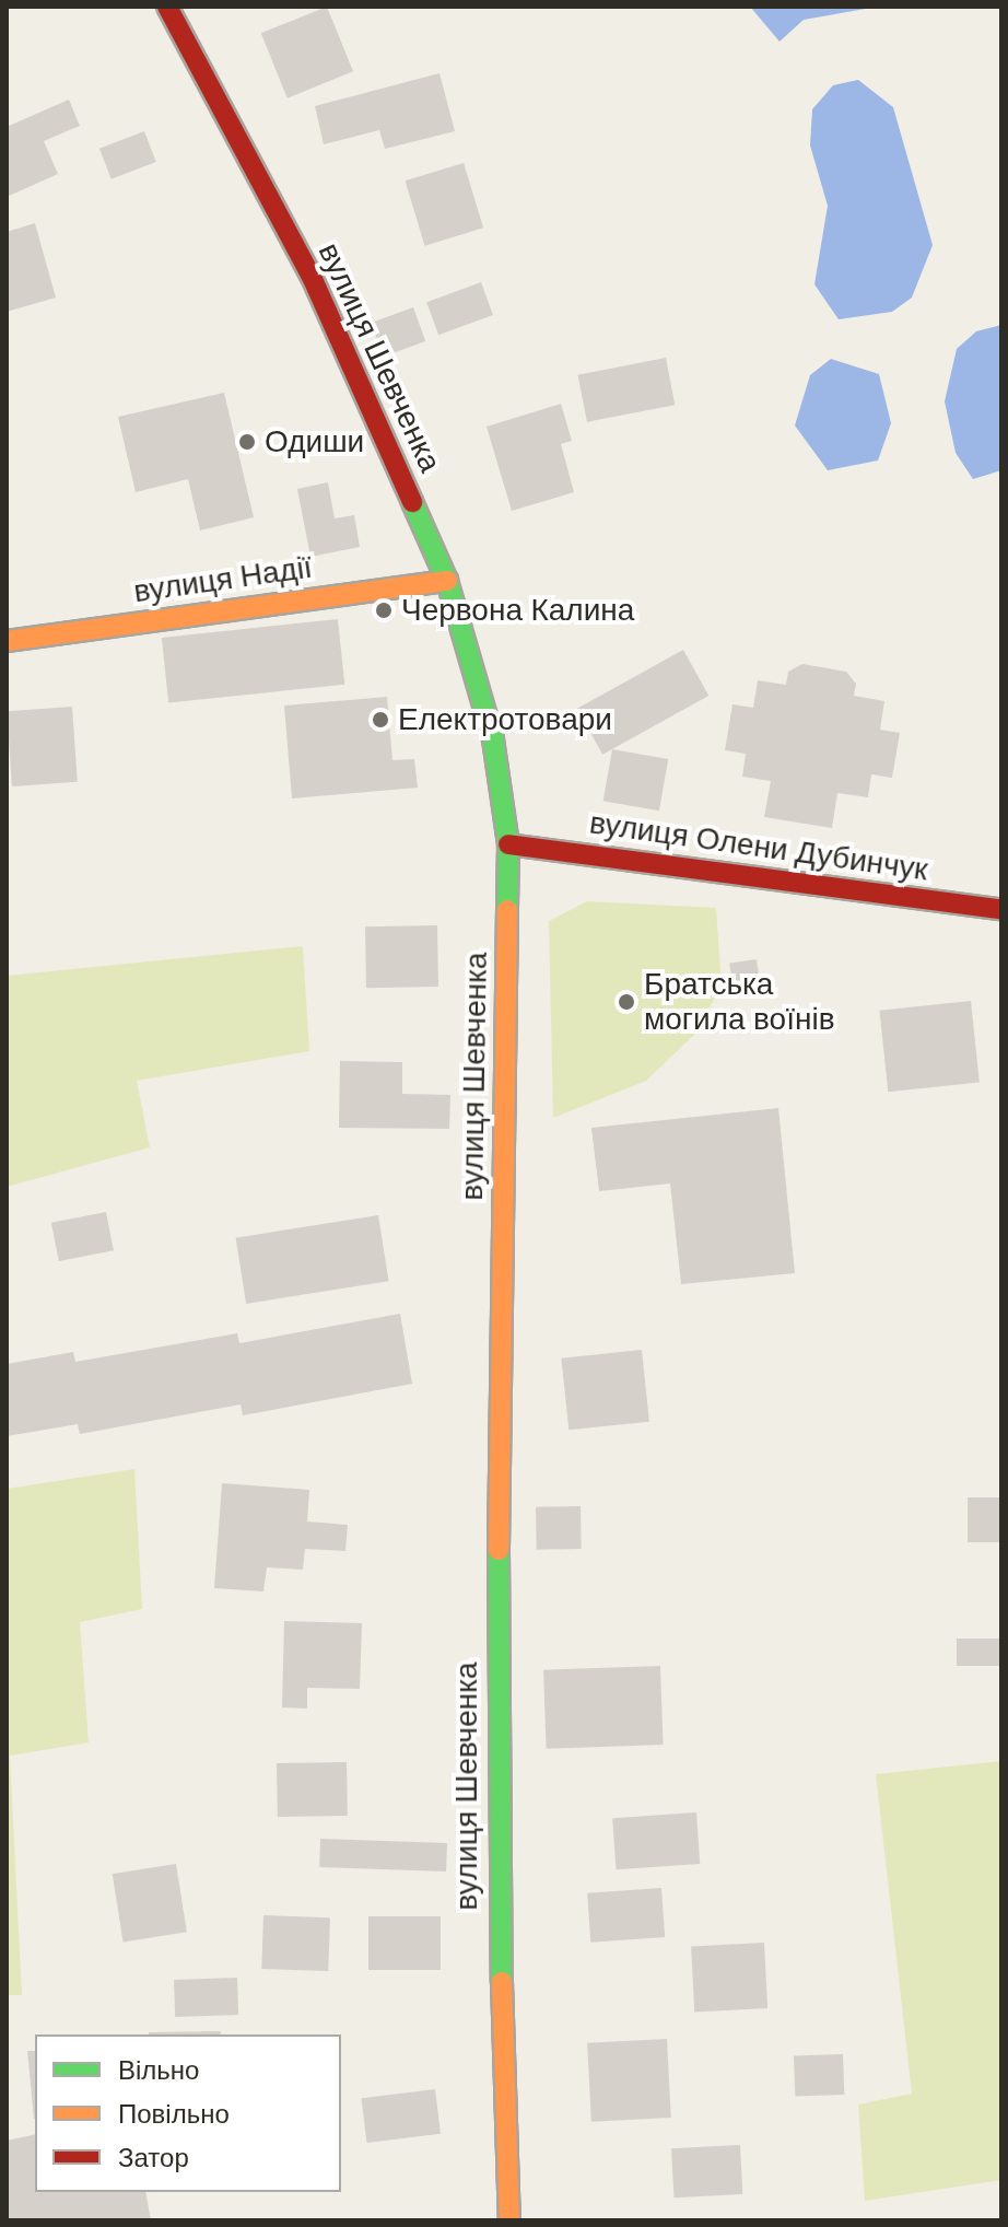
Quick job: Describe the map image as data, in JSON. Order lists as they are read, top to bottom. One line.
{"streets":{"main road":["вулиця Шевченка","вулиця Надії","вулиця Олени Дубинчук"]},"crossings":[["вулиця Шевченка","вулиця Надії"],["вулиця Шевченка","вулиця Олени Дубинчук"]],"places":["Одиши","Червона Калина","Електротовари","Братська могила воїнів"],"legend":["Вільно","Повільно","Затор"]}
